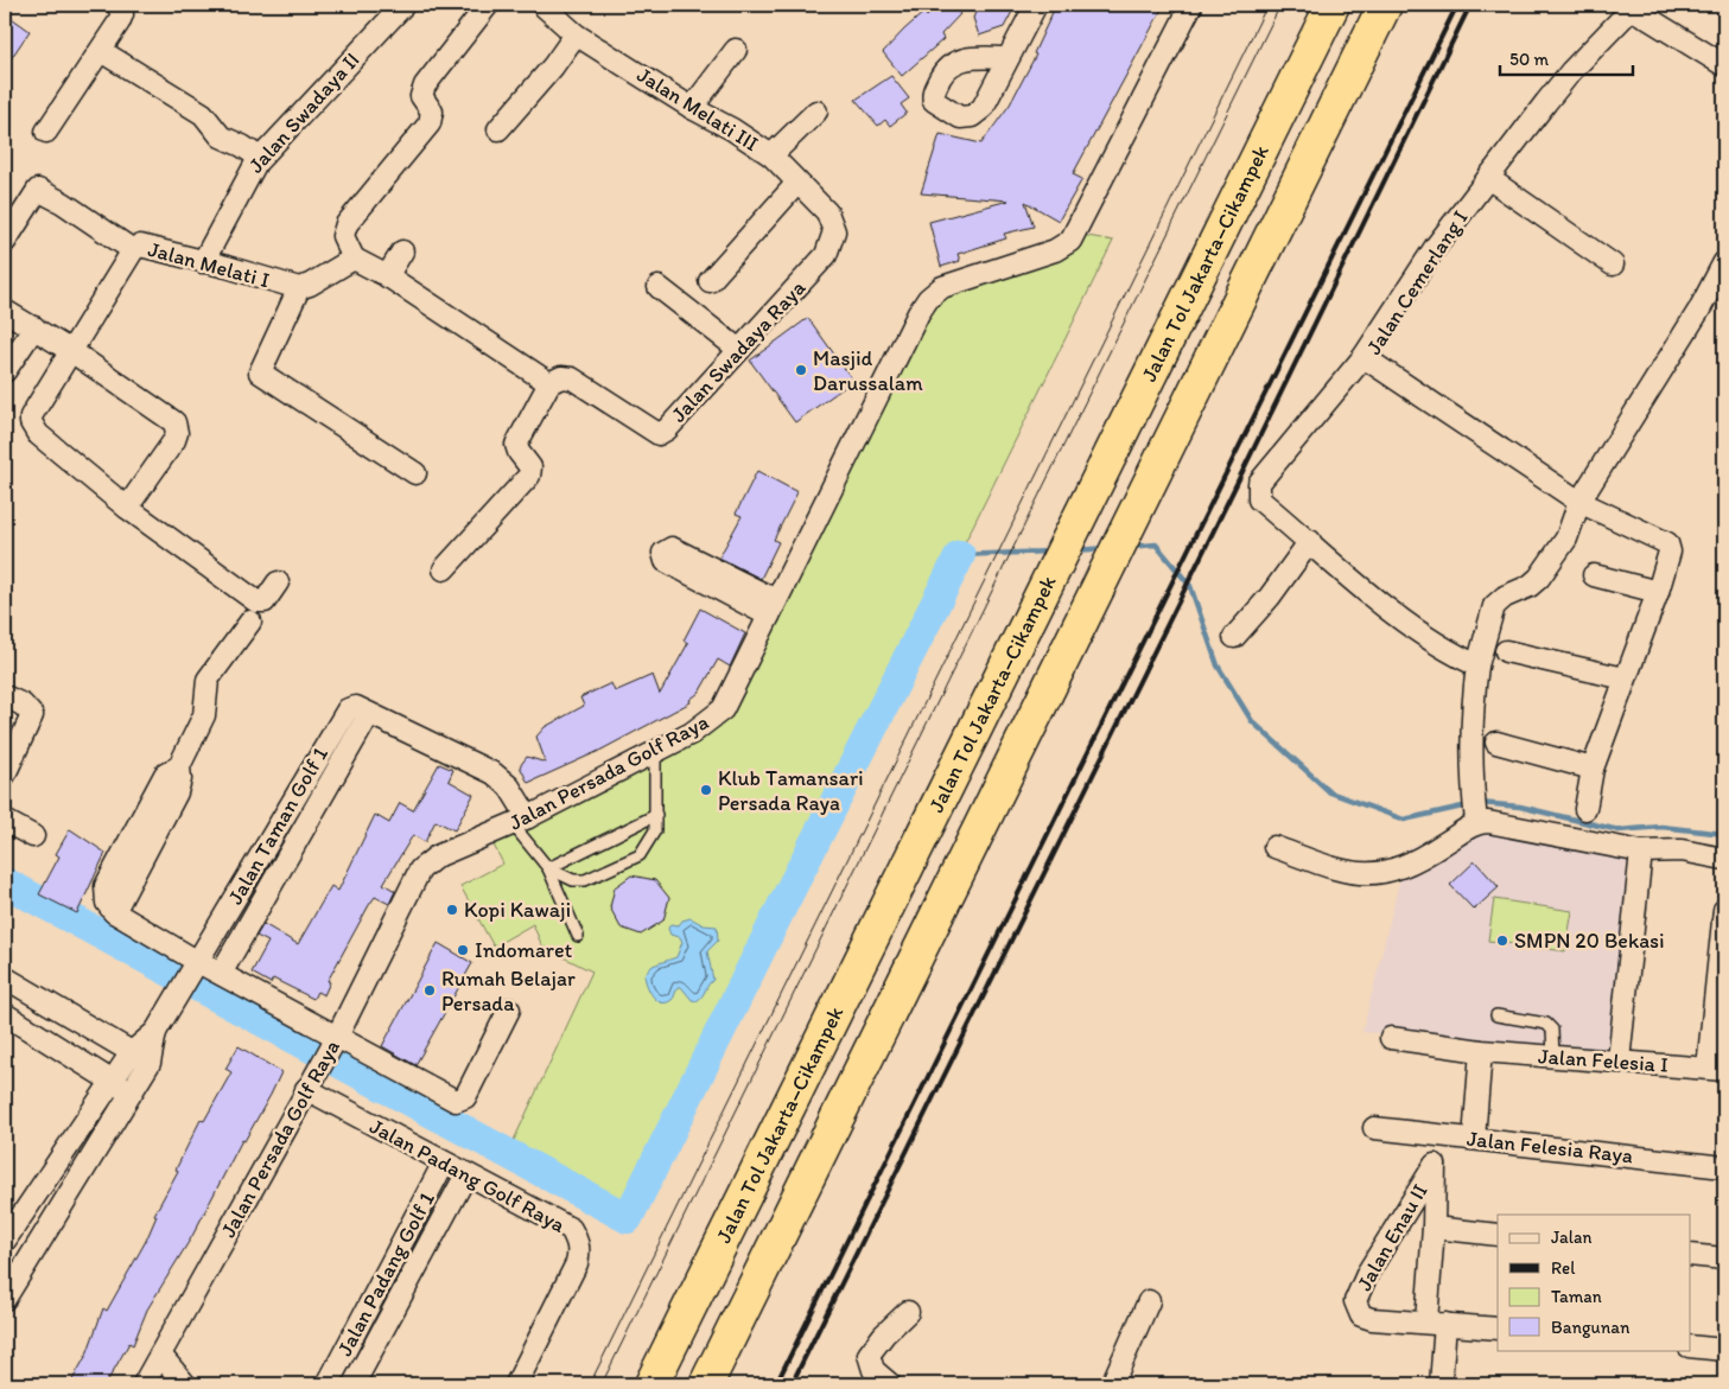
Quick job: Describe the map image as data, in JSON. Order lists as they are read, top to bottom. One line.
{"streets":{"highway":["Jalan Tol Jakarta–Cikampek"],"street":["Jalan Melati III","Jalan Swadaya II","Jalan Melati I","Jalan Cemerlang I","Jalan Swadaya Raya","Jalan Persada Golf Raya","Jalan Taman Golf 1","Jalan Felesia I","Jalan Felesia Raya","Jalan Padang Golf Raya","Jalan Enau II","Jalan Padang Golf 1"]},"crossings":[["Jalan Melati III","Jalan Swadaya Raya"],["Jalan Swadaya II","Jalan Melati I"],["Jalan Persada Golf Raya","Jalan Taman Golf 1"],["Jalan Persada Golf Raya","Jalan Padang Golf Raya"],["Jalan Padang Golf Raya","Jalan Padang Golf 1"]],"places":["Masjid Darussalam","Klub Tamansari Persada Raya","Kopi Kawaji","SMPN 20 Bekasi","Indomaret","Rumah Belajar Persada"],"legend":["Jalan","Rel","Taman","Bangunan"],"scale_bar":"50 m"}
